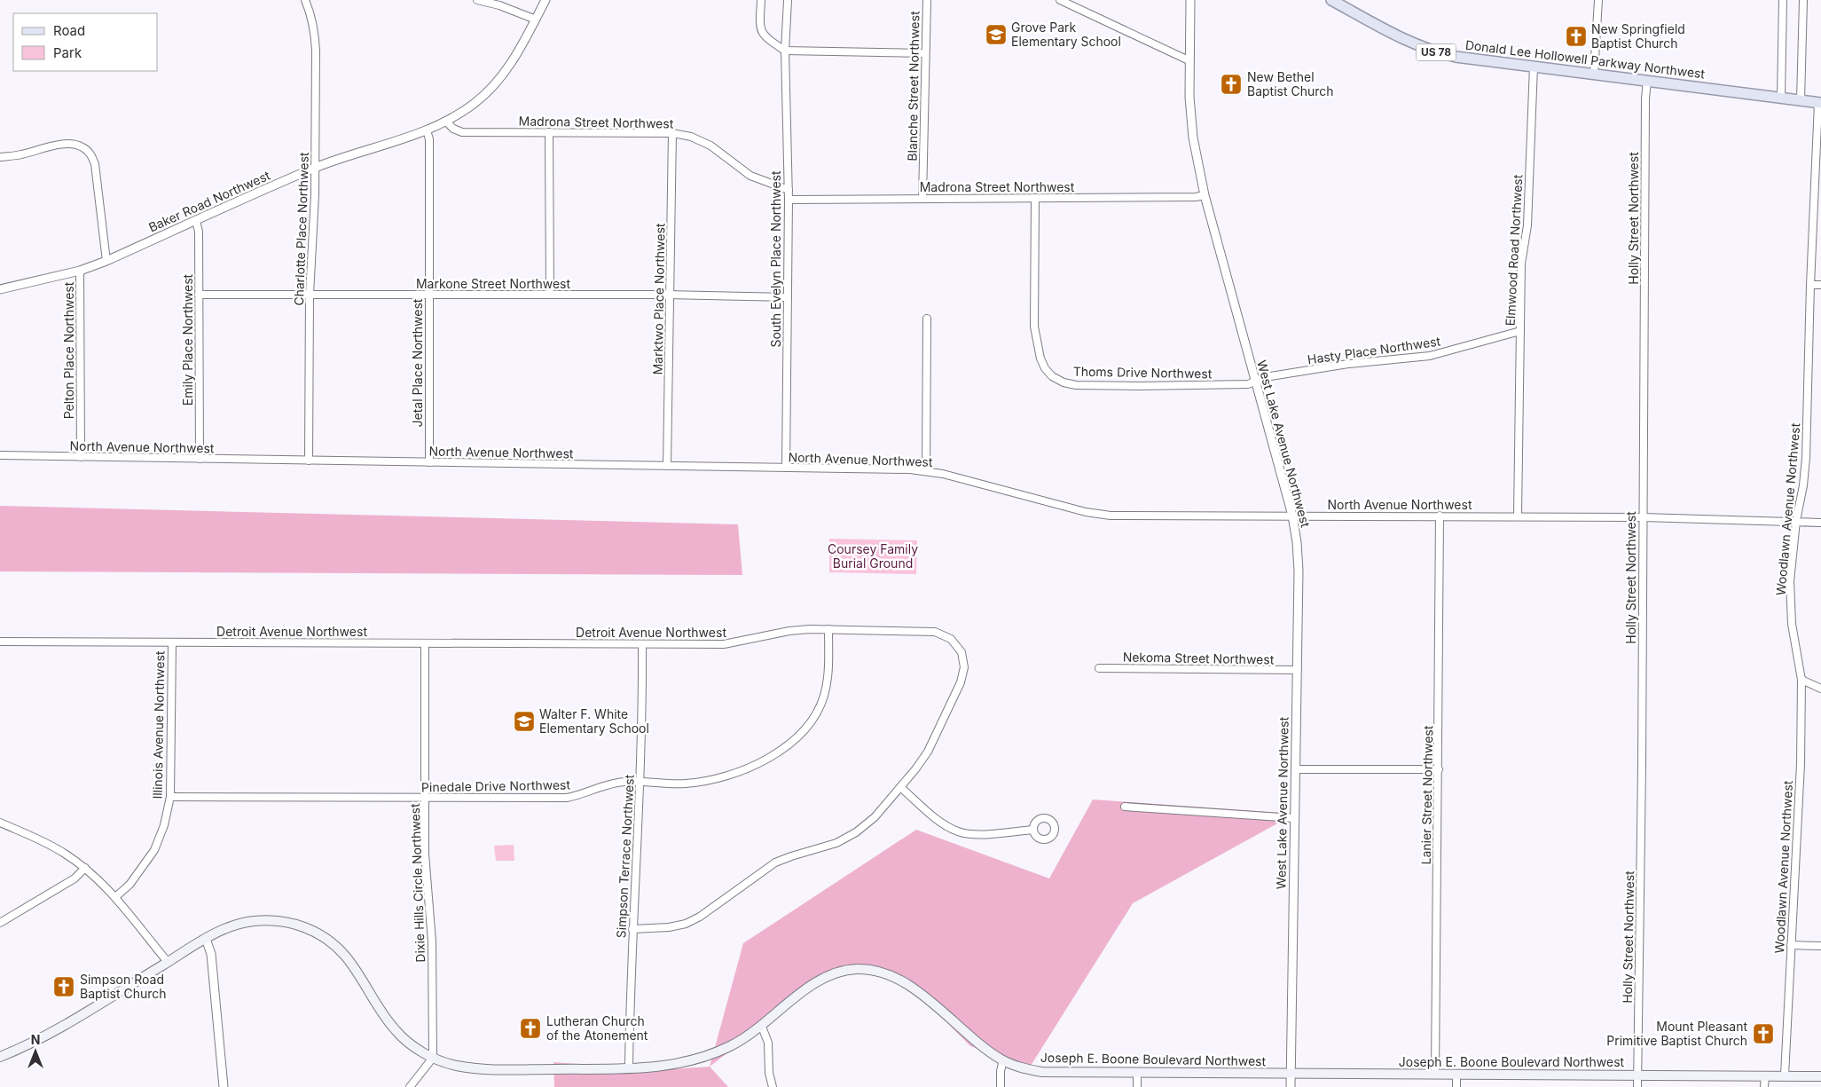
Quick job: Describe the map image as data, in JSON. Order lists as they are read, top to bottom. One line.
{"streets":{"main road":["US 78","Donald Lee Hollowell Parkway Northwest","Joseph E. Boone Boulevard Northwest"],"street":["Blanche Street Northwest","Madrona Street Northwest","Baker Road Northwest","Holly Street Northwest","Charlotte Place Northwest","Elmwood Road Northwest","South Evelyn Place Northwest","Markone Street Northwest","Marktwo Place Northwest","Emily Place Northwest","Pelton Place Northwest","Hasty Place Northwest","Jetal Place Northwest","Thoms Drive Northwest","West Lake Avenue Northwest","North Avenue Northwest","Woodlawn Avenue Northwest","Detroit Avenue Northwest","Nekoma Street Northwest","Illinois Avenue Northwest","Pinedale Drive Northwest","Lanier Street Northwest","Simpson Terrace Northwest","Dixie Hills Circle Northwest"]},"crossings":[["Donald Lee Hollowell Parkway Northwest","Holly Street Northwest"],["Donald Lee Hollowell Parkway Northwest","Elmwood Road Northwest"],["Donald Lee Hollowell Parkway Northwest","Woodlawn Avenue Northwest"],["Blanche Street Northwest","Madrona Street Northwest"],["Madrona Street Northwest","Baker Road Northwest"],["Madrona Street Northwest","South Evelyn Place Northwest"],["Madrona Street Northwest","Marktwo Place Northwest"],["Madrona Street Northwest","Thoms Drive Northwest"],["Madrona Street Northwest","West Lake Avenue Northwest"],["Baker Road Northwest","Charlotte Place Northwest"],["Baker Road Northwest","Emily Place Northwest"],["Baker Road Northwest","Pelton Place Northwest"],["Baker Road Northwest","Jetal Place Northwest"],["Holly Street Northwest","North Avenue Northwest"],["Holly Street Northwest","Joseph E. Boone Boulevard Northwest"],["Charlotte Place Northwest","Markone Street Northwest"],["Charlotte Place Northwest","North Avenue Northwest"],["Elmwood Road Northwest","Hasty Place Northwest"],["Elmwood Road Northwest","North Avenue Northwest"],["South Evelyn Place Northwest","Markone Street Northwest"],["South Evelyn Place Northwest","North Avenue Northwest"],["Markone Street Northwest","Marktwo Place Northwest"],["Markone Street Northwest","Emily Place Northwest"],["Markone Street Northwest","Jetal Place Northwest"],["Marktwo Place Northwest","North Avenue Northwest"],["Emily Place Northwest","North Avenue Northwest"],["Pelton Place Northwest","North Avenue Northwest"],["Hasty Place Northwest","Thoms Drive Northwest"],["Hasty Place Northwest","West Lake Avenue Northwest"],["Jetal Place Northwest","North Avenue Northwest"],["Thoms Drive Northwest","West Lake Avenue Northwest"],["West Lake Avenue Northwest","North Avenue Northwest"],["West Lake Avenue Northwest","Nekoma Street Northwest"],["West Lake Avenue Northwest","Joseph E. Boone Boulevard Northwest"],["North Avenue Northwest","Woodlawn Avenue Northwest"],["North Avenue Northwest","Lanier Street Northwest"],["Woodlawn Avenue Northwest","Joseph E. Boone Boulevard Northwest"],["Detroit Avenue Northwest","Illinois Avenue Northwest"],["Detroit Avenue Northwest","Pinedale Drive Northwest"],["Detroit Avenue Northwest","Simpson Terrace Northwest"],["Detroit Avenue Northwest","Dixie Hills Circle Northwest"],["Illinois Avenue Northwest","Pinedale Drive Northwest"],["Pinedale Drive Northwest","Simpson Terrace Northwest"],["Pinedale Drive Northwest","Dixie Hills Circle Northwest"],["Lanier Street Northwest","Joseph E. Boone Boulevard Northwest"],["Simpson Terrace Northwest","Joseph E. Boone Boulevard Northwest"],["Dixie Hills Circle Northwest","Joseph E. Boone Boulevard Northwest"]],"parks":["Coursey Family Burial Ground"],"places":{"school or university":["Grove Park Elementary School","Walter F. White Elementary School"],"church":["New Springfield Baptist Church","New Bethel Baptist Church","Simpson Road Baptist Church","Lutheran Church of the Atonement","Mount Pleasant Primitive Baptist Church"]},"legend":["Road","Park"],"north":"top"}
